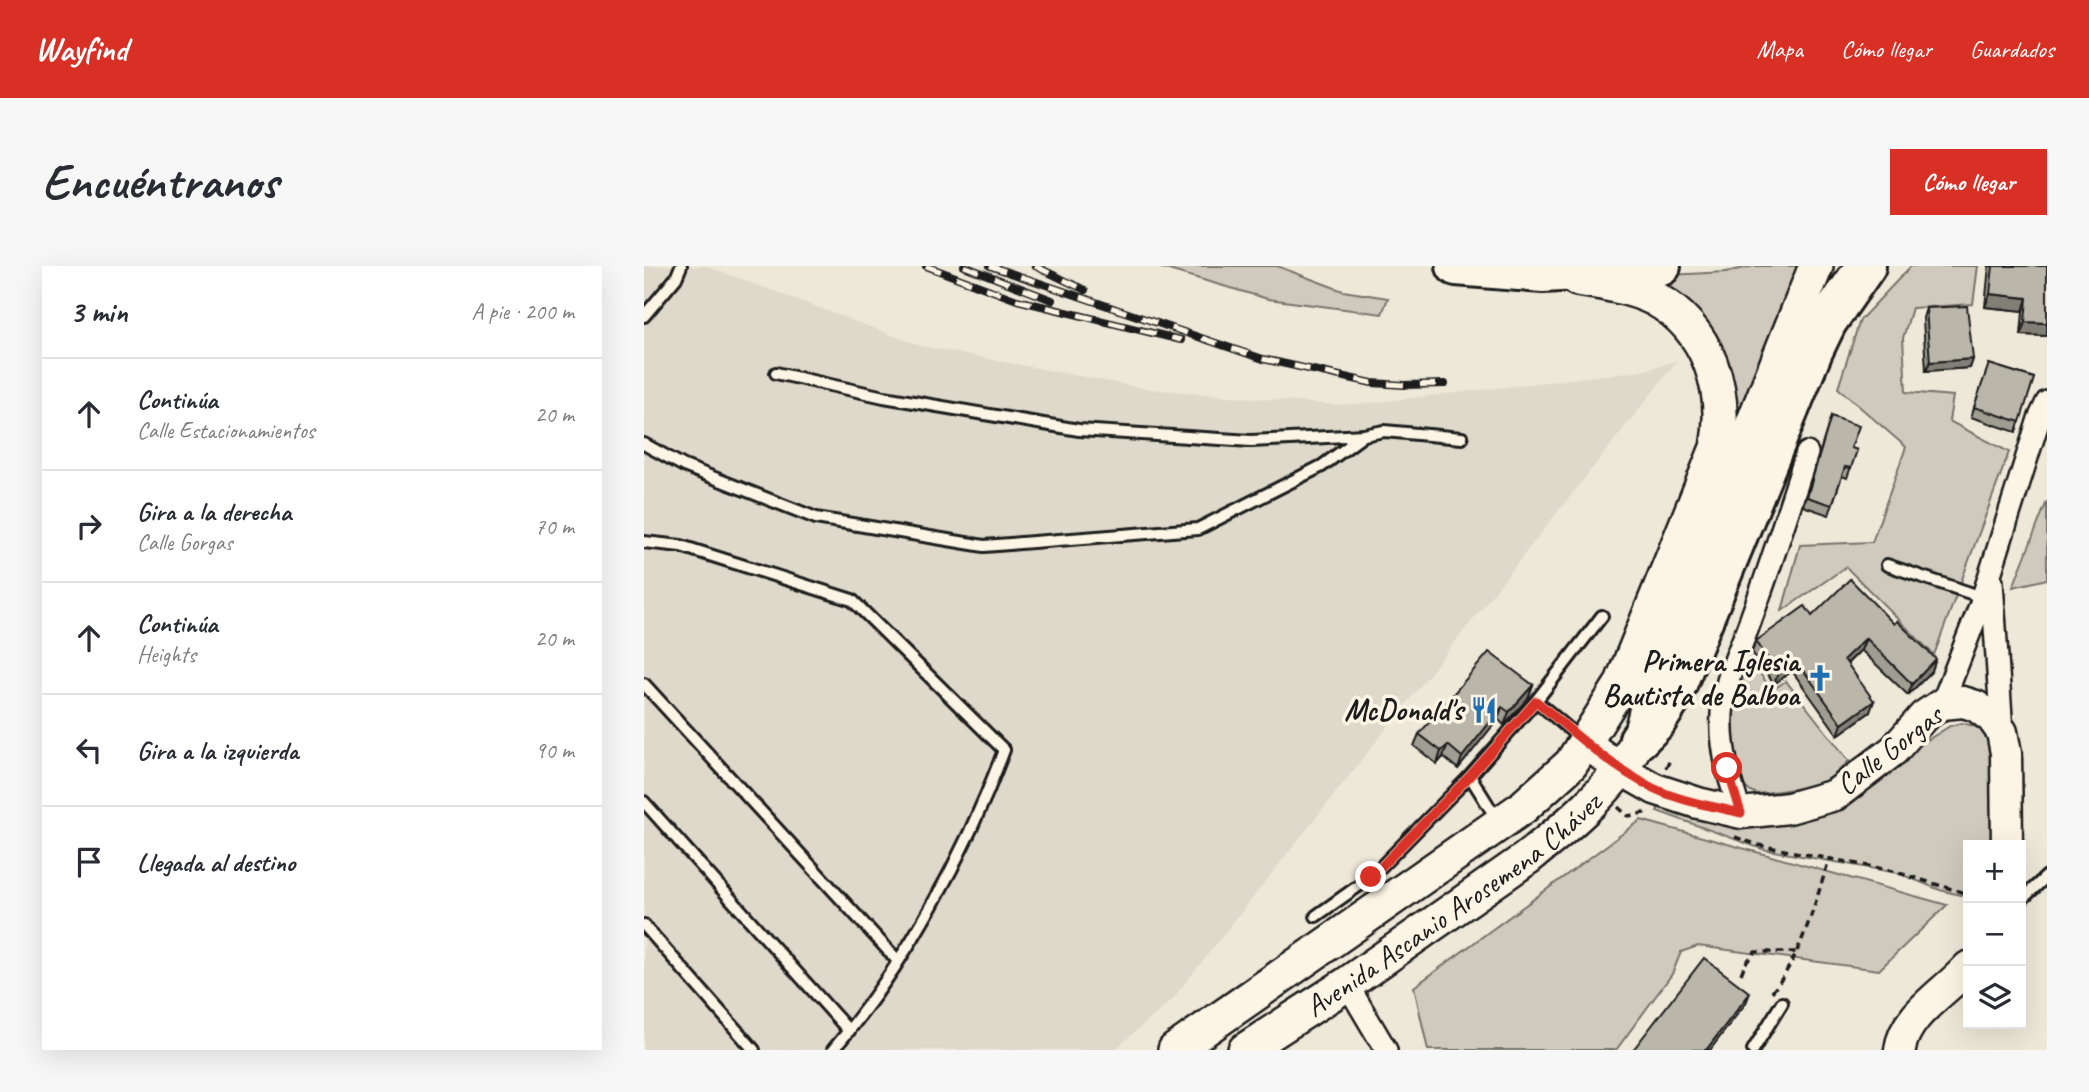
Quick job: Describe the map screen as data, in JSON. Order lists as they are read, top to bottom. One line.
{"streets":{"main road":["Avenida Ascanio Arosemena Chávez"],"street":["Calle Gorgas"]},"crossings":[["Calle Gorgas","Avenida Ascanio Arosemena Chávez"]],"places":{"church":["Primera Iglesia Bautista de Balboa"],"restaurant":["McDonald's"]},"page":{"header":"Wayfind","nav":["Mapa","Cómo llegar","Guardados"],"buttons":"Cómo llegar","title":"Encuéntranos","heading":["3 min","A pie · 200 m"],"list":[["Continúa","Calle Estacionamientos","20 m"],["Gira a la derecha","Calle Gorgas","70 m"],["Continúa","Heights","20 m"],["Gira a la izquierda","90 m"],"Llegada al destino"],"map_buttons":["+","−"]}}
